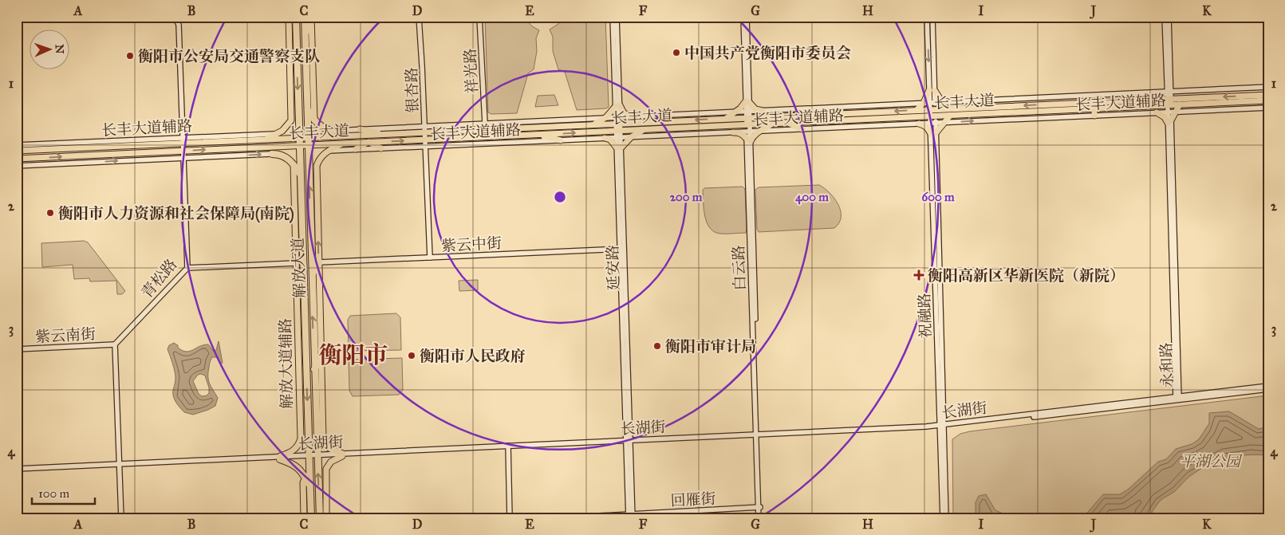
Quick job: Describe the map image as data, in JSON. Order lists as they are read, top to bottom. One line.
{"streets":{"highway":["解放大道"],"main road":["祥光路","银杏路","长丰大道","长丰大道辅路","紫云中街","延安路","白云路","青松路","祝融路","紫云南街","解放大道辅路","永和路","长湖街","回雁街"]},"crossings":[["祥光路","长丰大道辅路"],["银杏路","长丰大道"],["银杏路","长丰大道辅路"],["银杏路","紫云中街"],["长丰大道","长丰大道辅路"],["长丰大道","解放大道"],["长丰大道","延安路"],["长丰大道","白云路"],["长丰大道","青松路"],["长丰大道","祝融路"],["长丰大道辅路","延安路"],["长丰大道辅路","白云路"],["长丰大道辅路","青松路"],["长丰大道辅路","祝融路"],["紫云中街","延安路"],["解放大道","长湖街"],["延安路","长湖街"],["延安路","回雁街"],["白云路","长湖街"],["白云路","回雁街"],["青松路","紫云南街"],["祝融路","长湖街"],["解放大道辅路","长湖街"],["永和路","长湖街"]],"districts":["衡阳市"],"parks":["平湖公园"],"places":{"other":["中国共产党衡阳市委员会","衡阳市公安局交通警察支队","衡阳市人力资源和社会保障局(南院)","衡阳市审计局","衡阳市人民政府"],"health":["衡阳高新区华新医院（新院）"]},"scale_bar":"100 m","north":"right","grid":{"columns":["A","B","C","D","E","F","G","H","I","J","K"],"rows":["1","2","3","4"]},"rings":["200 m","400 m","600 m"]}
